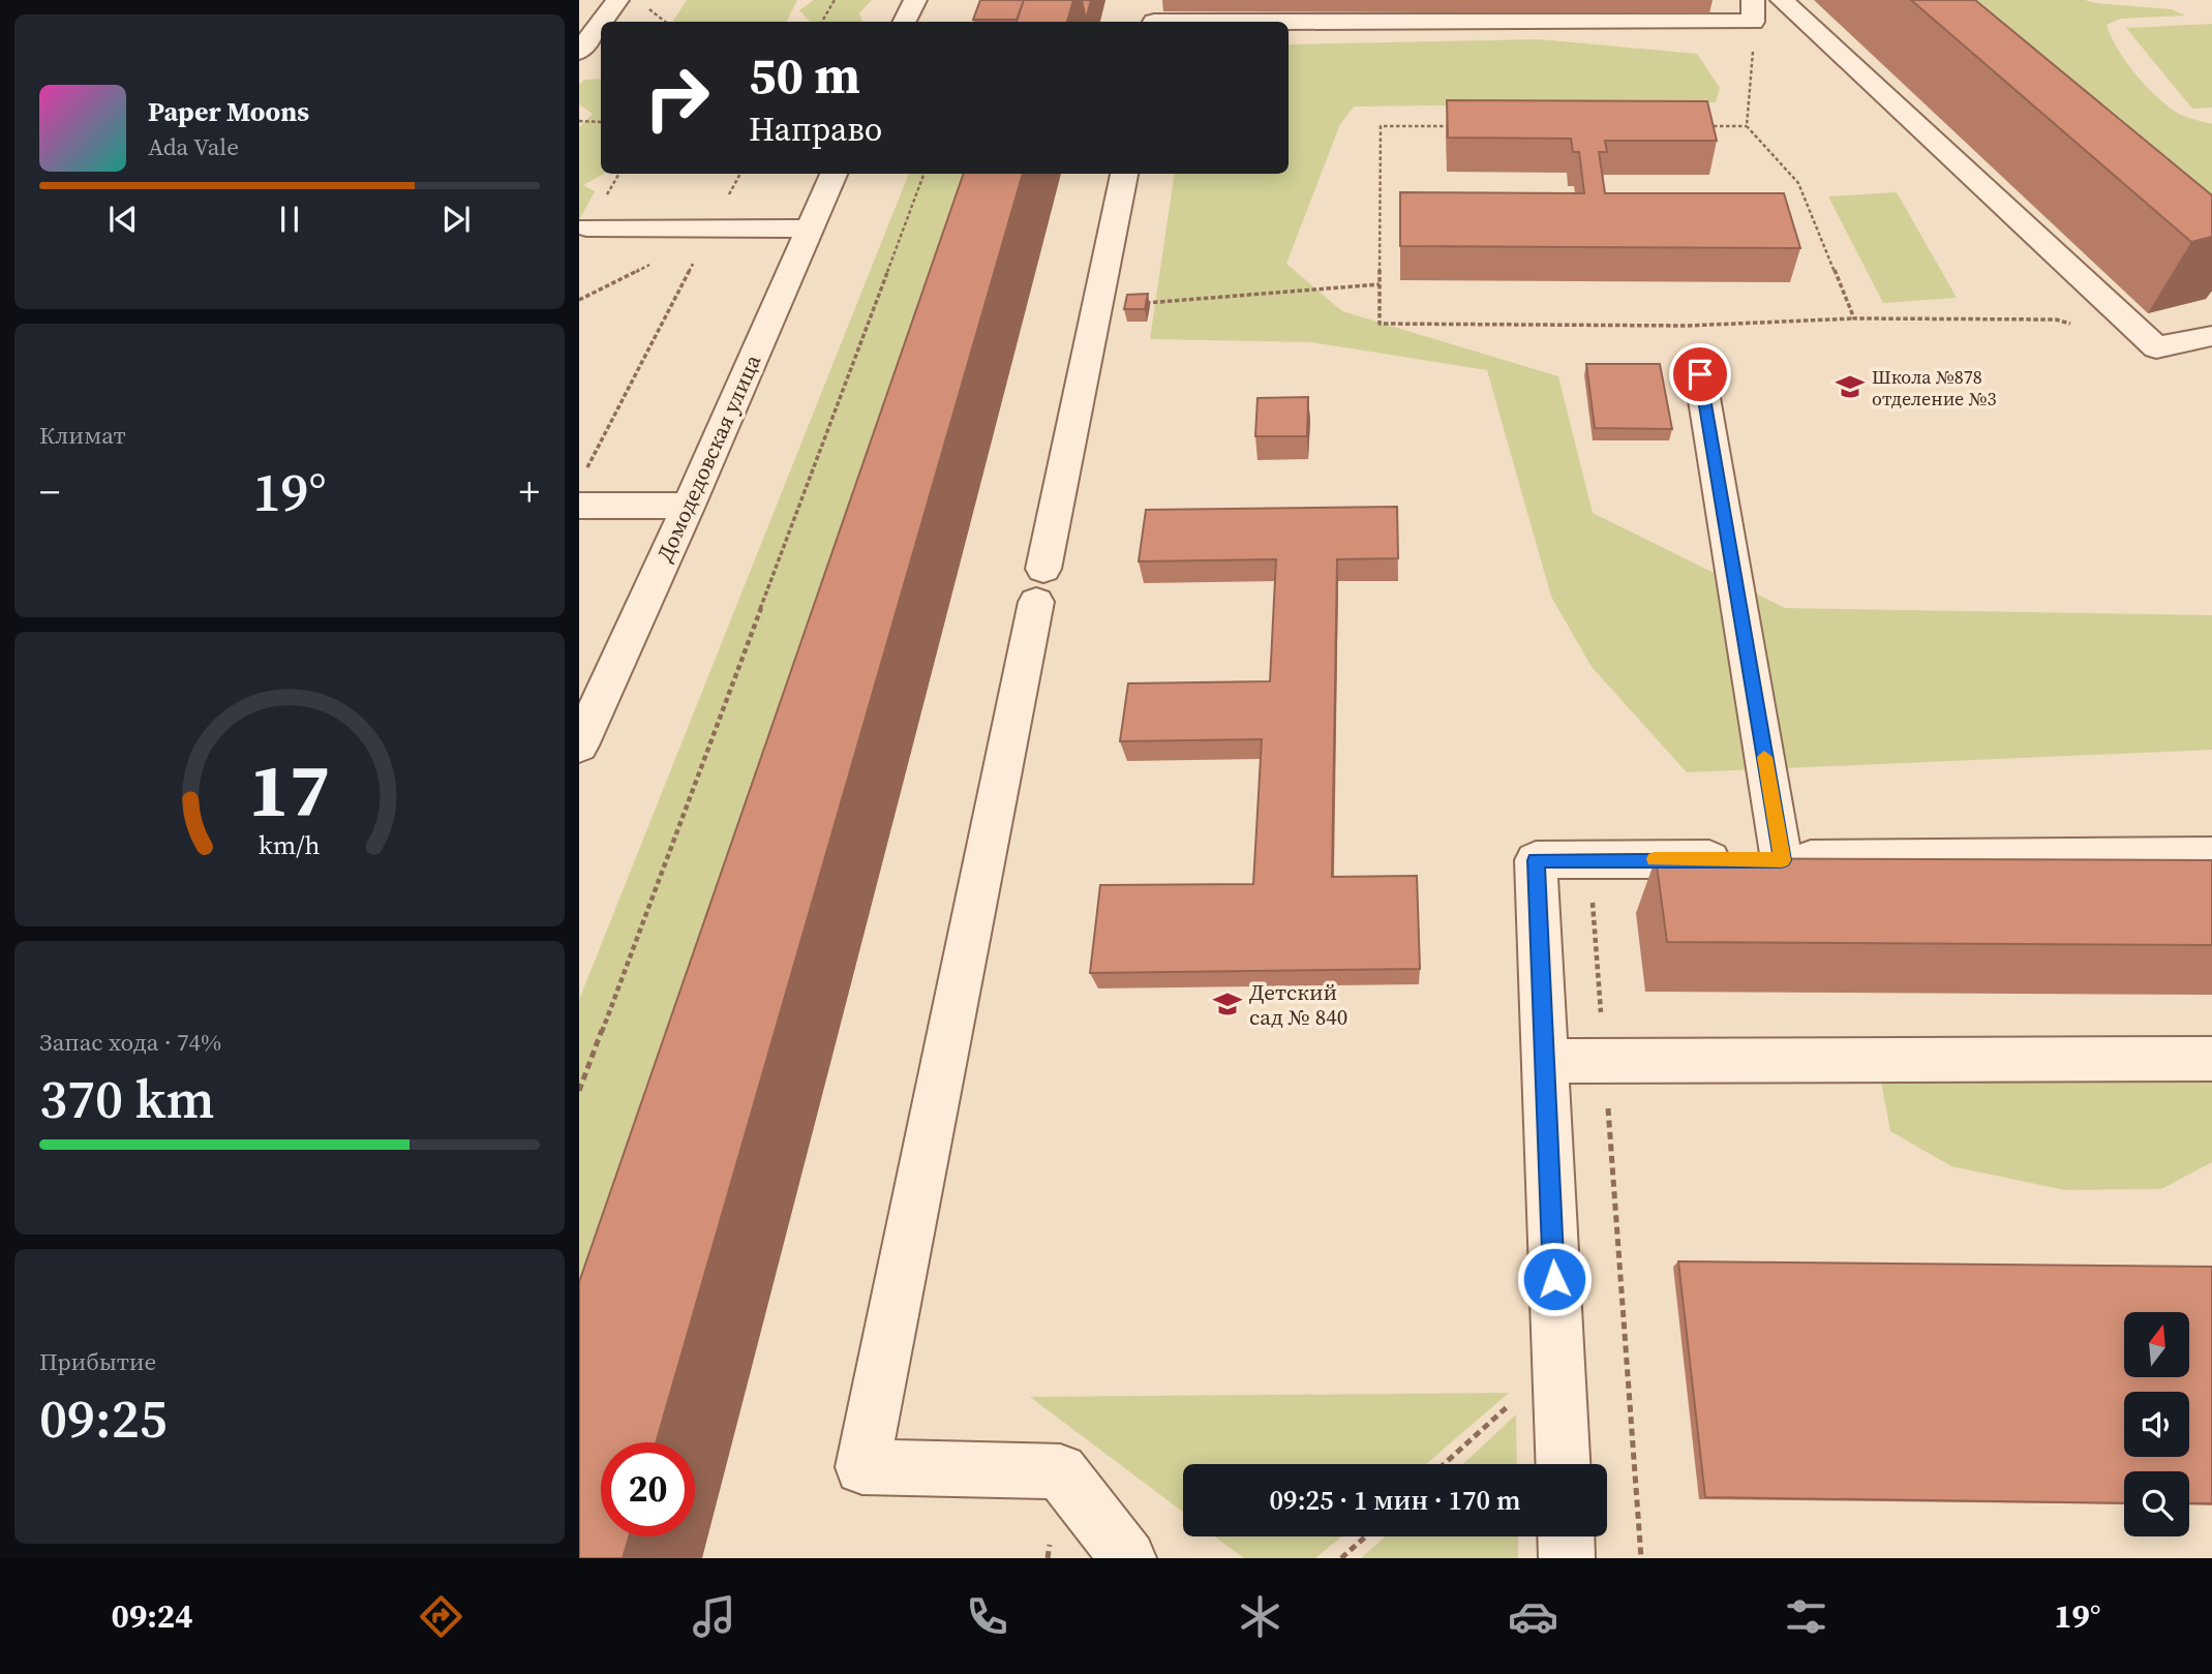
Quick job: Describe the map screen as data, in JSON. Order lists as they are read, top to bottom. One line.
{"streets":{"street":["Домодедовская улица"]},"places":{"school or university":["Школа №878 отделение №3","Детский сад № 840"]},"north":"top","page":{"turn":["50 m","Направо"],"song":["Paper Moons","Ada Vale"],"tile":["Климат",["Запас хода · 74%","370 km"],["Прибытие","09:25"]],"heat":["−","19°","+"],"limit":"20","trip":"09:25 · 1 мин · 170 m","tabs":["09:24","19°"],"gauge":["17","km/h"]}}
